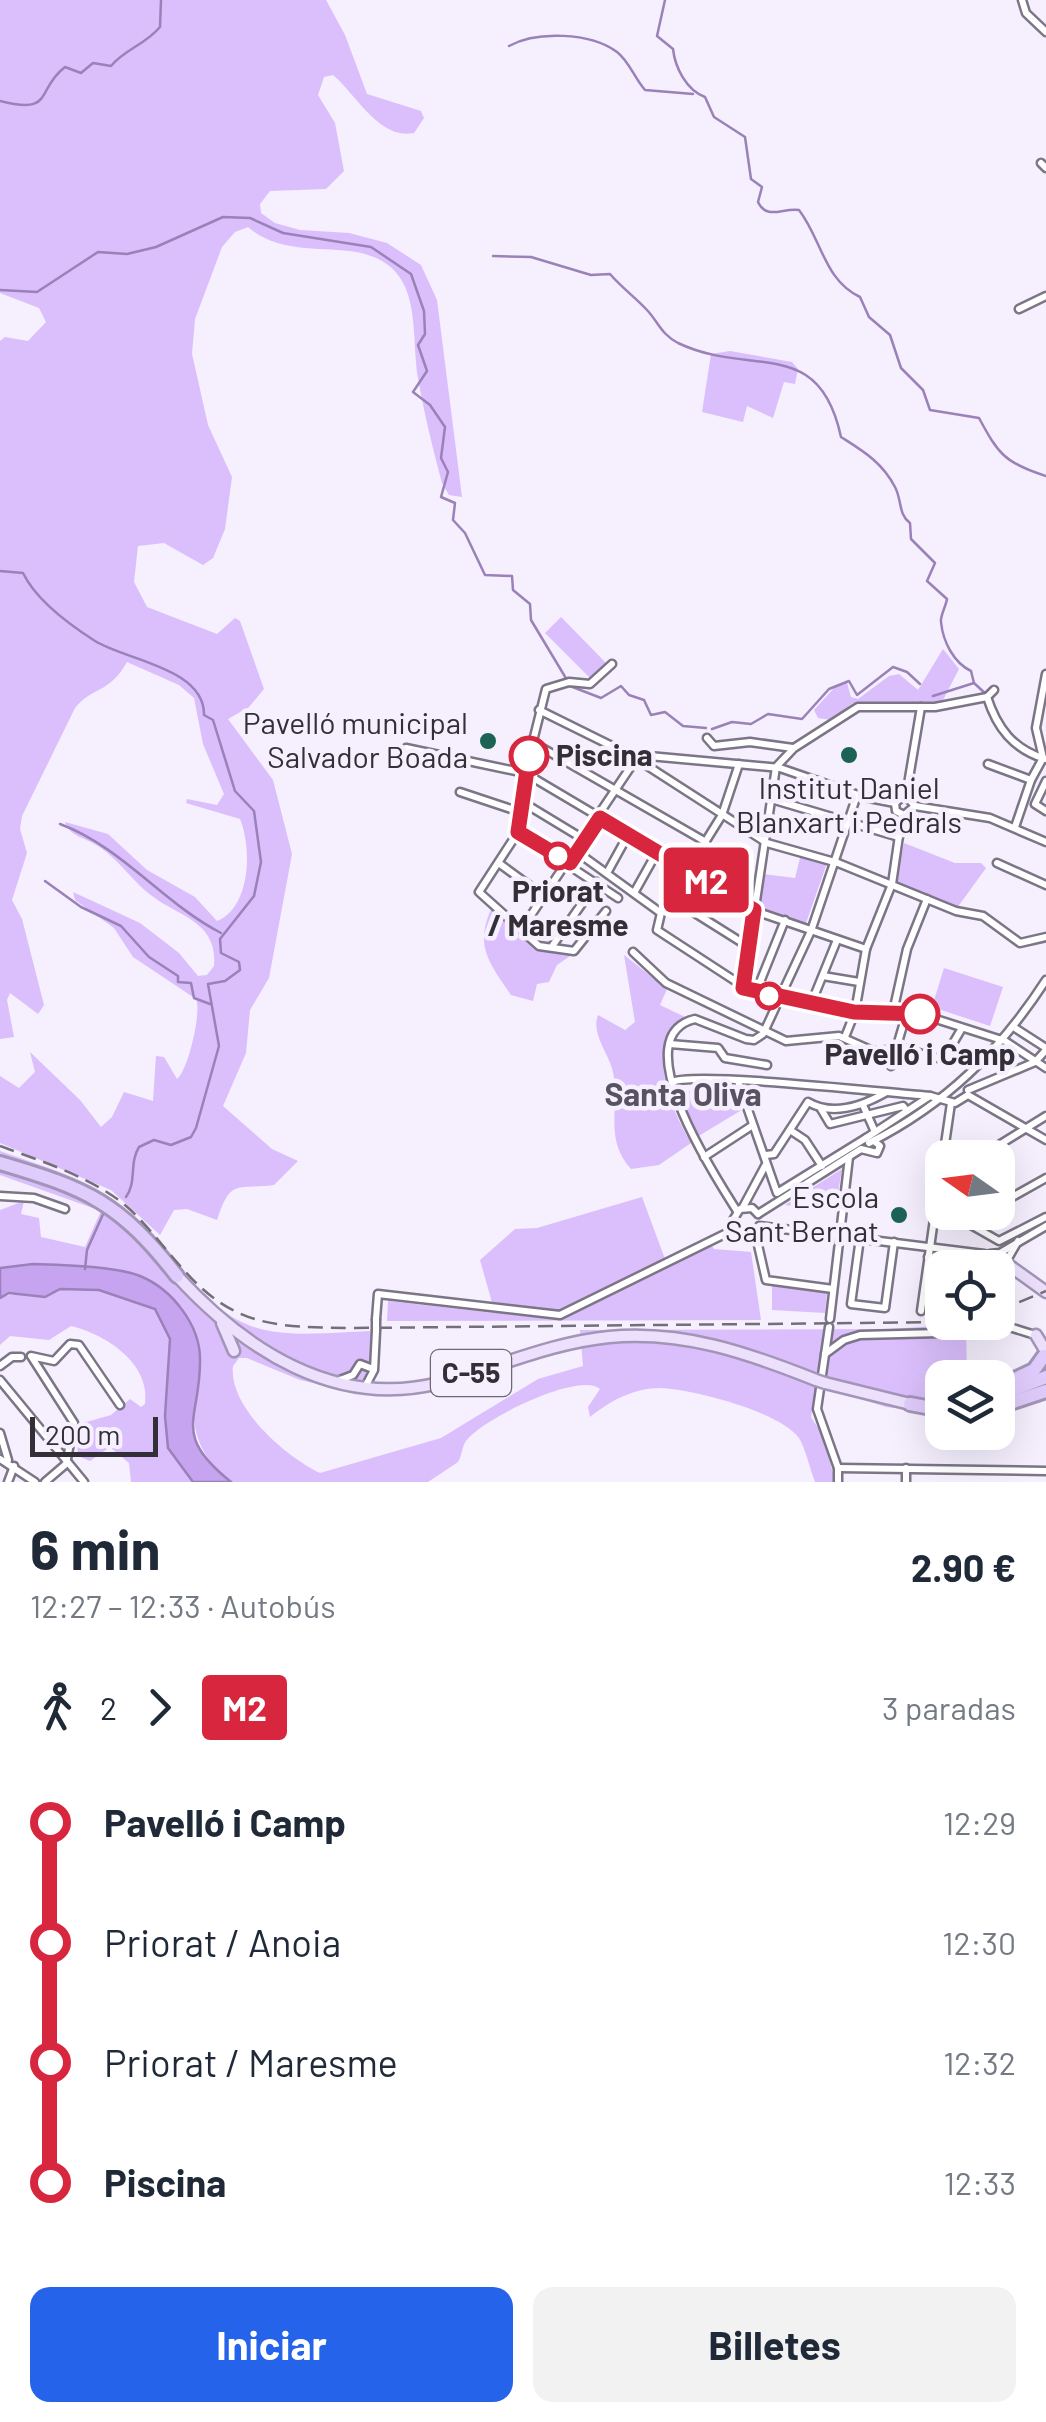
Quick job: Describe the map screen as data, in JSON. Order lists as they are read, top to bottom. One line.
{"streets":{"highway":["C-55"]},"districts":["Santa Oliva"],"places":["Pavelló municipal Salvador Boada","Institut Daniel Blanxart i Pedrals","Piscina","Priorat / Maresme","Pavelló i Camp","Escola Sant Bernat"],"lines":["bus line M2"],"scale_bar":"200 m","north":"left","page":{"on_map":"M2","scale":"200 m","heading":["6 min","12:27 – 12:33 · Autobús","2.90 €"],"legs":["2","M2","3 paradas"],"list":[{"name":"Pavelló i Camp","value":"12:29"},{"name":"Priorat / Anoia","value":"12:30"},{"name":"Priorat / Maresme","value":"12:32"},{"name":"Piscina","value":"12:33"}],"buttons":["Iniciar","Billetes"]}}
